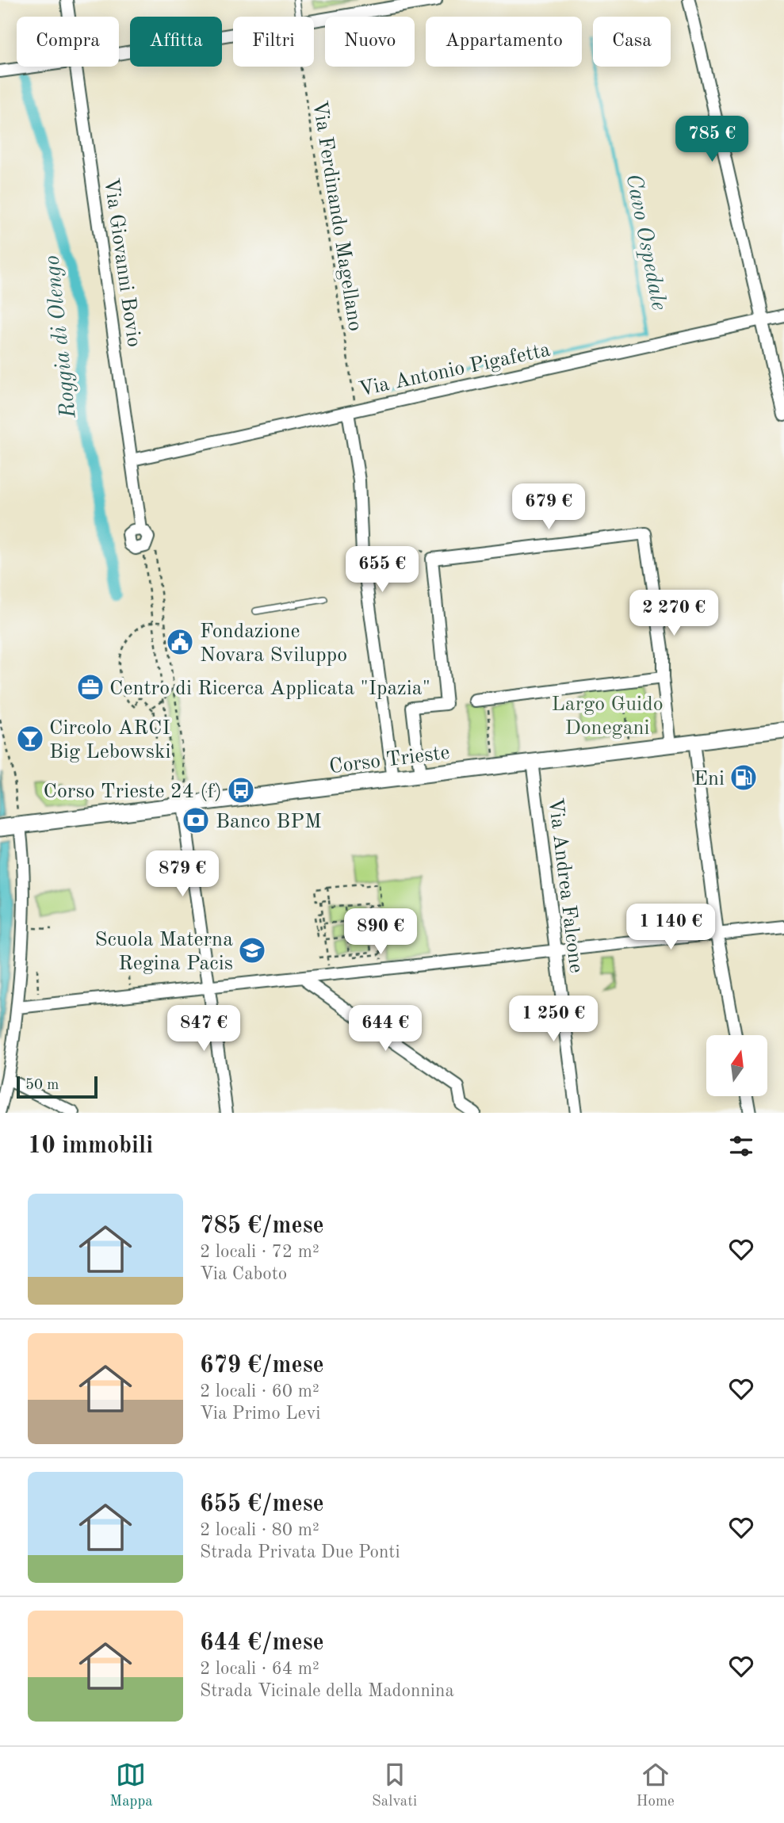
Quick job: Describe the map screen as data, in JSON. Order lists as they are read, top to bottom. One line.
{"streets":{"main road":["Corso Trieste"],"street":["Via Giovanni Bovio","Via Antonio Pigafetta","Via Andrea Falcone"],"path":["Via Ferdinando Magellano"]},"crossings":[["Via Ferdinando Magellano","Via Antonio Pigafetta"],["Via Giovanni Bovio","Via Antonio Pigafetta"],["Corso Trieste","Via Andrea Falcone"]],"water":["Cavo Ospedale","Roggia di Olengo"],"parks":["Largo Guido Donegani"],"places":{"public building":["Fondazione Novara Sviluppo"],"office":["Centro di Ricerca Applicata \"Ipazia\""],"bar":["Circolo ARCI Big Lebowski"],"fuel station":["Eni"],"bus stop":["Corso Trieste 24 (f)"],"bank":["Banco BPM"],"school or university":["Scuola Materna Regina Pacis"]},"scale_bar":"50 m","north":"top","page":{"chip":["Compra","Affitta","Filtri","Nuovo","Appartamento","Casa"],"price":["785 €","679 €","655 €","2 270 €","879 €","1 140 €","890 €","1 250 €","847 €","644 €"],"scale":"50 m","heading":"10 immobili","list":[{"name":"785 €/mese","note":"2 locali · 72 m² · Via Caboto"},{"name":"679 €/mese","note":"2 locali · 60 m² · Via Primo Levi"},{"name":"655 €/mese","note":"2 locali · 80 m² · Strada Privata Due Ponti"},{"name":"644 €/mese","note":"2 locali · 64 m² · Strada Vicinale della Madonnina"}],"tabs":["Mappa","Salvati","Home"]}}
